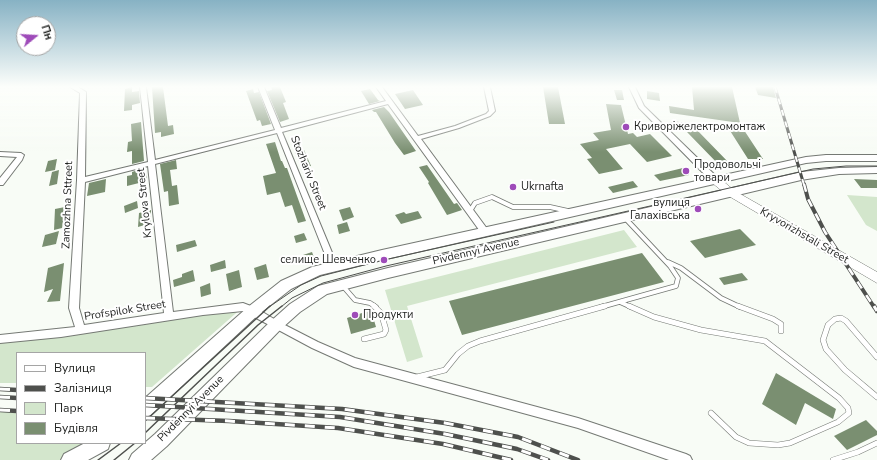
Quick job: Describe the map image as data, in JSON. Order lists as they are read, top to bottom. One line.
{"streets":{"main road":["Kryvorizhstali Street","Pivdennyi Avenue"],"street":["Stozhariv Street","Krylova Street","Zamozhna Sttreet","Profspilok Street"]},"crossings":[["Stozhariv Street","Pivdennyi Avenue"],["Krylova Street","Profspilok Street"],["Zamozhna Sttreet","Profspilok Street"],["Kryvorizhstali Street","Pivdennyi Avenue"],["Pivdennyi Avenue","Profspilok Street"]],"places":["Криворіжелектромонтаж","Продовольчі товари","Ukrnafta","вулиця Галахівська","селище Шевченко","Продукти"],"legend":["Вулиця","Залізниця","Парк","Будівля"],"north":"right"}
